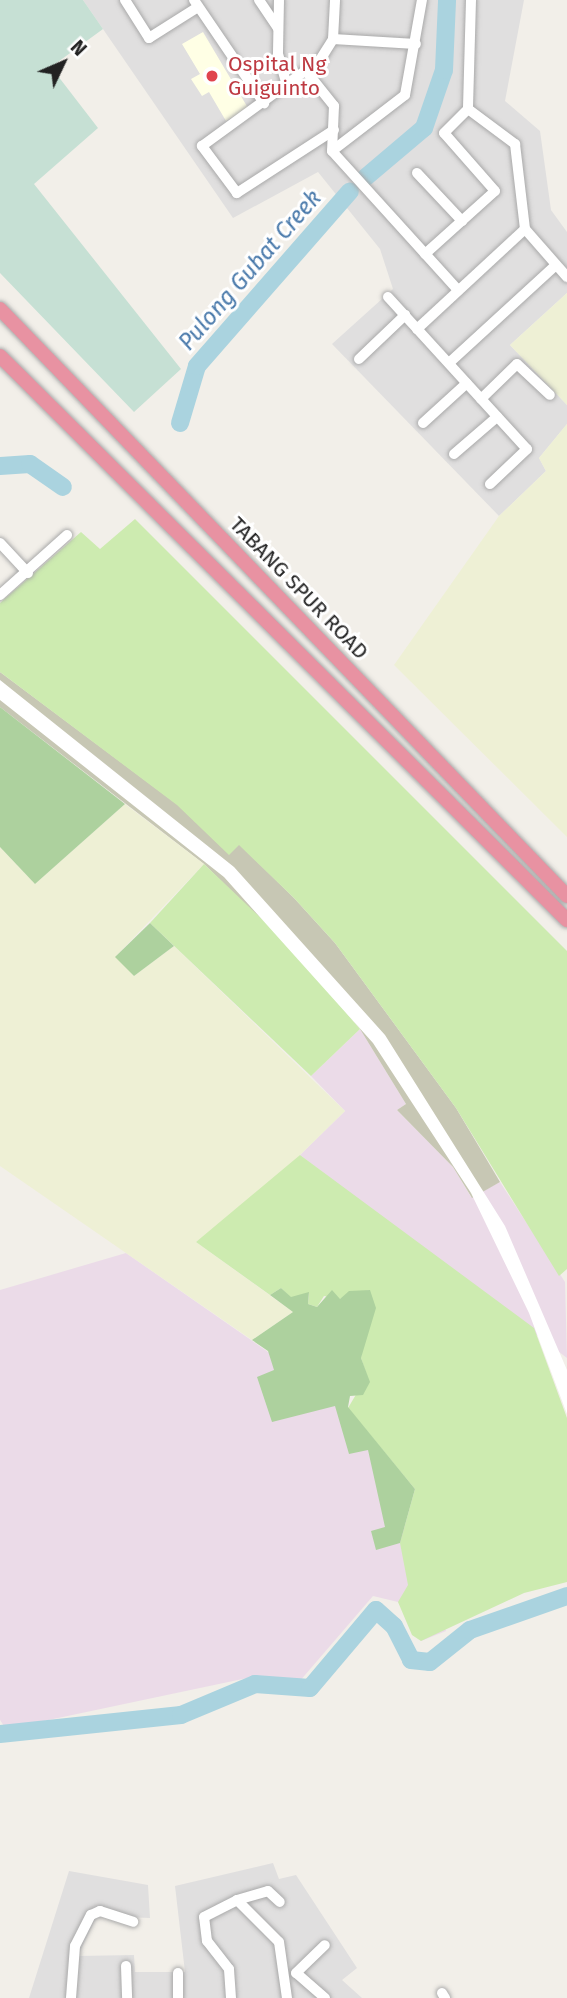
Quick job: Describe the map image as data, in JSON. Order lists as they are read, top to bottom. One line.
{"streets":{"highway":["TABANG SPUR ROAD"]},"water":["Pulong Gubat Creek"],"places":["Ospital Ng Guiguinto"],"north":"top right"}
